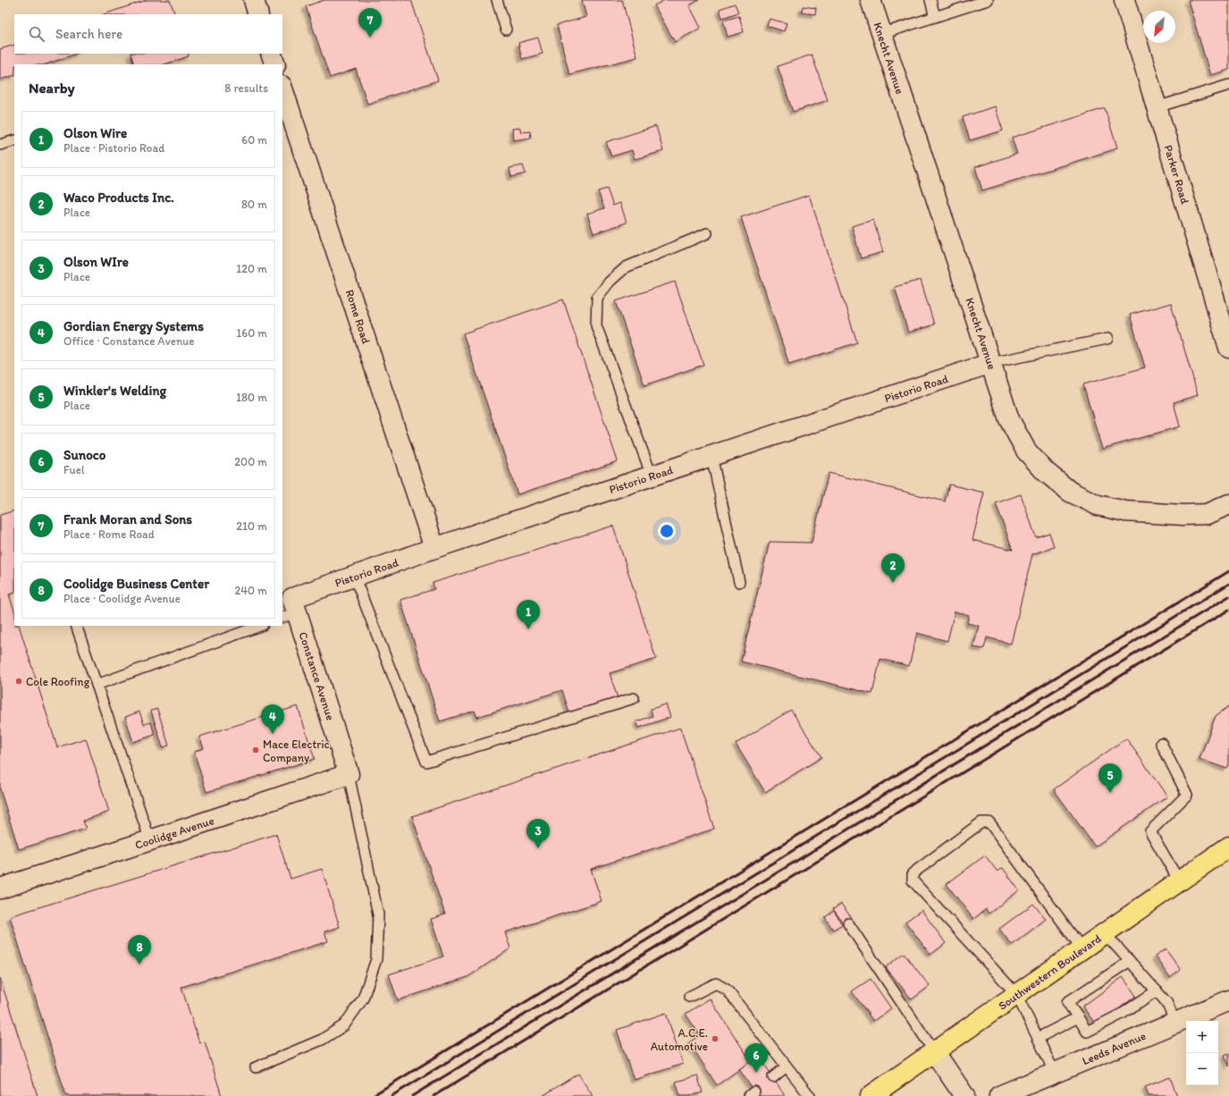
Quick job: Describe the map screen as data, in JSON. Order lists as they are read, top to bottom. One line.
{"streets":{"main road":["Southwestern Boulevard"],"street":["Knecht Avenue","Parker Road","Rome Road","Pistorio Road","Constance Avenue","Coolidge Avenue","Leeds Avenue"]},"crossings":[["Knecht Avenue","Pistorio Road"],["Rome Road","Pistorio Road"],["Pistorio Road","Constance Avenue"],["Constance Avenue","Coolidge Avenue"]],"places":["Cole Roofing","Mace Electric Company","A.C.E. Automotive"],"north":"bottom left","page":{"pins":["7","2","1","4","5","3","8","6"],"search":"Search here","heading":["Nearby","8 results"],"list":[{"mark":"1","name":"Olson Wire","note":"Place · Pistorio Road","value":"60 m"},{"mark":"2","name":"Waco Products Inc.","note":"Place","value":"80 m"},{"mark":"3","name":"Olson WIre","note":"Place","value":"120 m"},{"mark":"4","name":"Gordian Energy Systems","note":"Office · Constance Avenue","value":"160 m"},{"mark":"5","name":"Winkler's Welding","note":"Place","value":"180 m"},{"mark":"6","name":"Sunoco","note":"Fuel","value":"200 m"},{"mark":"7","name":"Frank Moran and Sons","note":"Place · Rome Road","value":"210 m"},{"mark":"8","name":"Coolidge Business Center","note":"Place · Coolidge Avenue","value":"240 m"}],"map_buttons":["+","−"]}}
